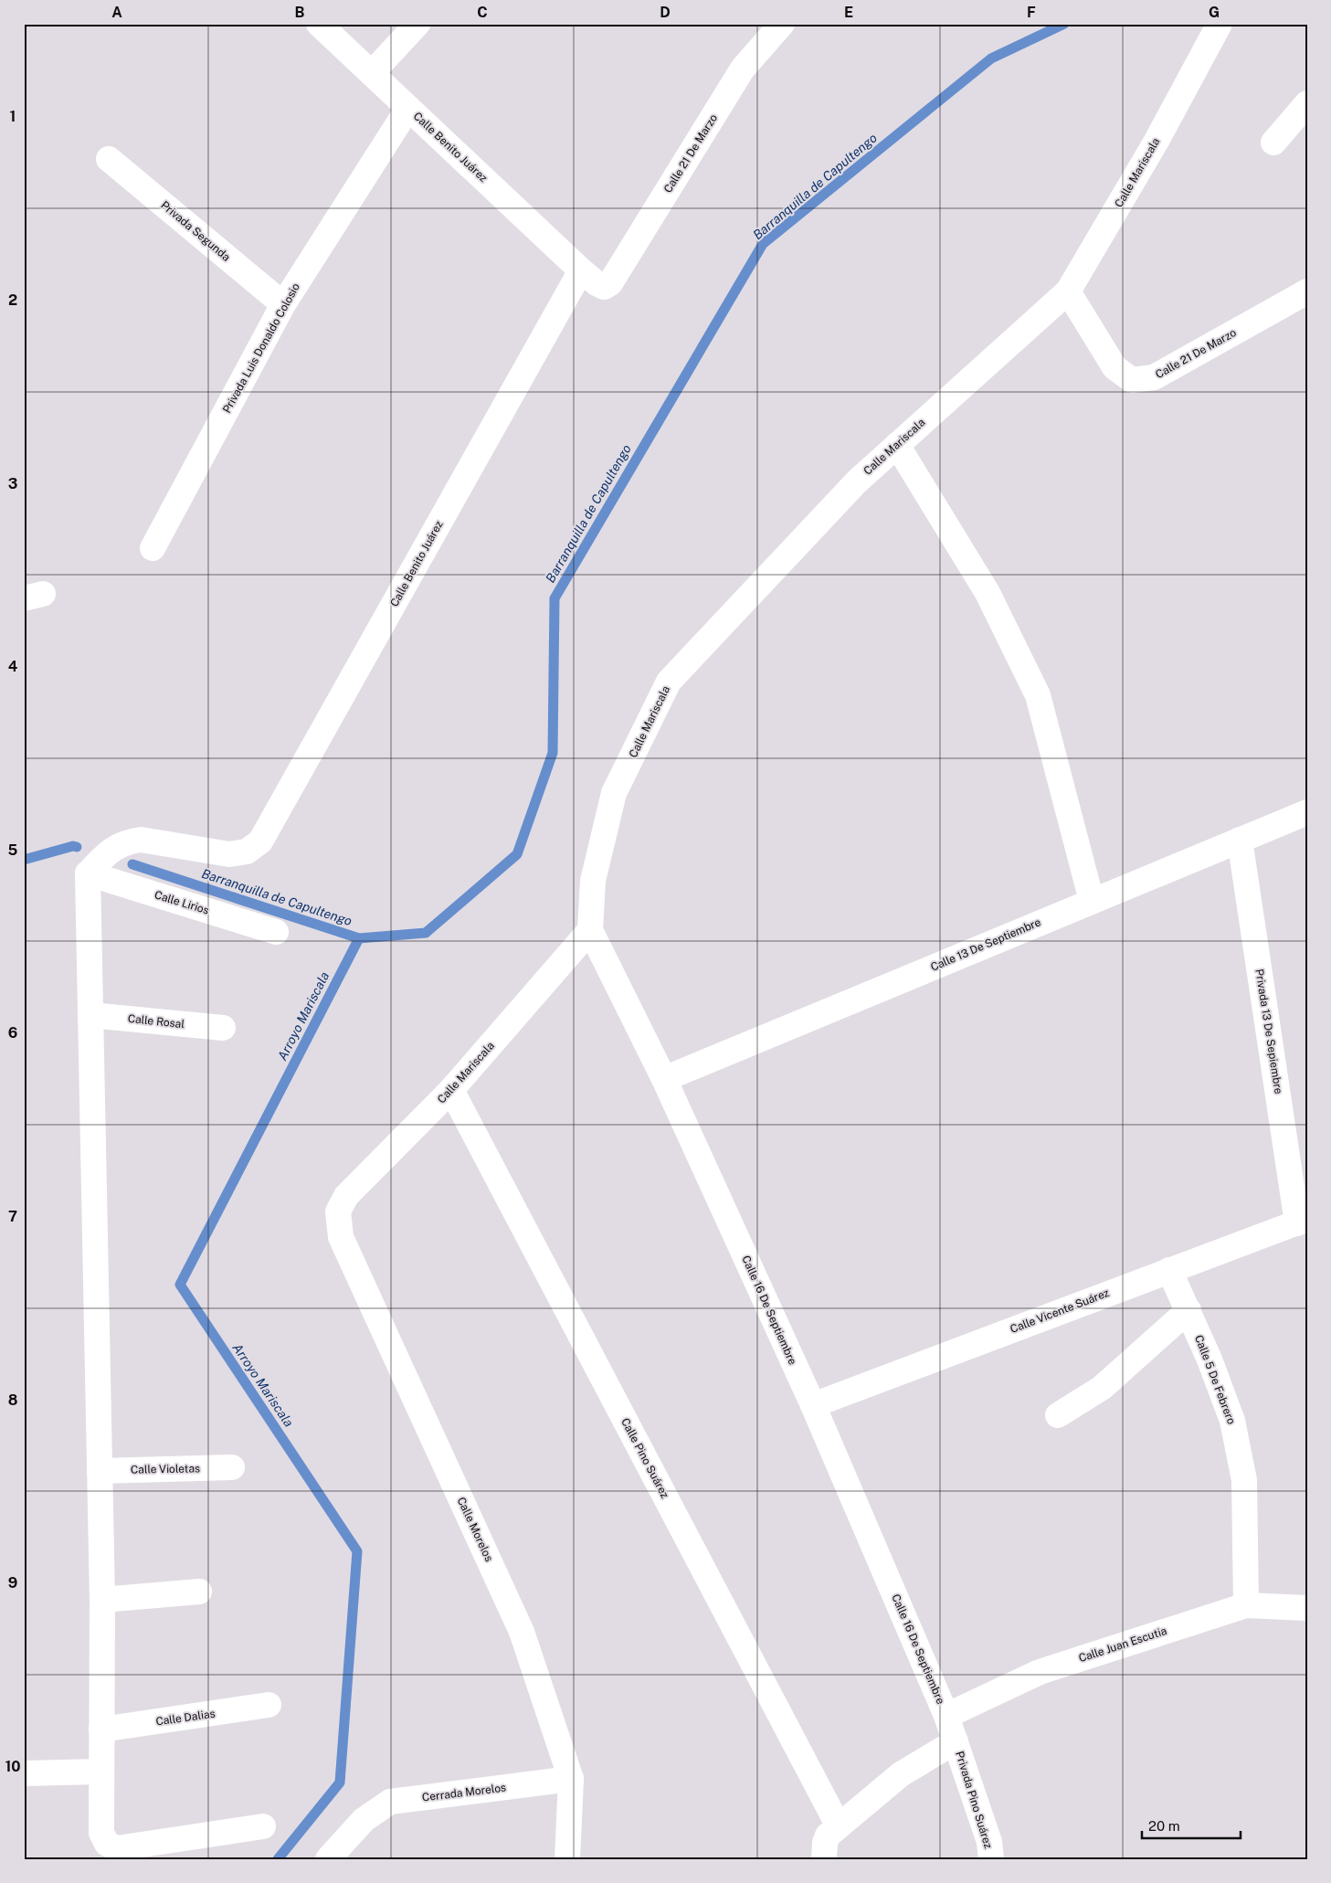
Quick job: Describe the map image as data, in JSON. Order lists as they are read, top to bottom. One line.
{"streets":{"street":["Calle Benito Juárez","Calle 21 De Marzo","Calle Mariscala","Privada Segunda","Privada Luis Donaldo Colosio","Calle Lirios","Calle 13 De Septiembre","Calle Rosal","Privada 13 De Sepiembre","Calle 16 De Septiembre","Calle Vicente Suárez","Calle 5 De Febrero","Calle Pino Suárez","Calle Violetas","Calle Morelos","Calle Juan Escutia","Calle Dalias","Cerrada Morelos","Privada Pino Suárez"]},"crossings":[["Calle Benito Juárez","Calle 21 De Marzo"],["Calle Benito Juárez","Privada Luis Donaldo Colosio"],["Calle Benito Juárez","Calle Lirios"],["Calle 21 De Marzo","Calle Mariscala"],["Calle Mariscala","Calle 16 De Septiembre"],["Calle Mariscala","Calle Pino Suárez"],["Calle Mariscala","Calle Morelos"],["Privada Segunda","Privada Luis Donaldo Colosio"],["Calle 13 De Septiembre","Privada 13 De Sepiembre"],["Calle 13 De Septiembre","Calle 16 De Septiembre"],["Privada 13 De Sepiembre","Calle Vicente Suárez"],["Calle 16 De Septiembre","Calle Vicente Suárez"],["Calle 16 De Septiembre","Calle Juan Escutia"],["Calle 16 De Septiembre","Privada Pino Suárez"],["Calle Vicente Suárez","Calle 5 De Febrero"],["Calle 5 De Febrero","Calle Juan Escutia"],["Calle Morelos","Cerrada Morelos"]],"water":["Barranquilla de Capultengo","Arroyo Mariscala"],"scale_bar":"20 m","grid":{"columns":["A","B","C","D","E","F","G"],"rows":["1","2","3","4","5","6","7","8","9","10"]}}
